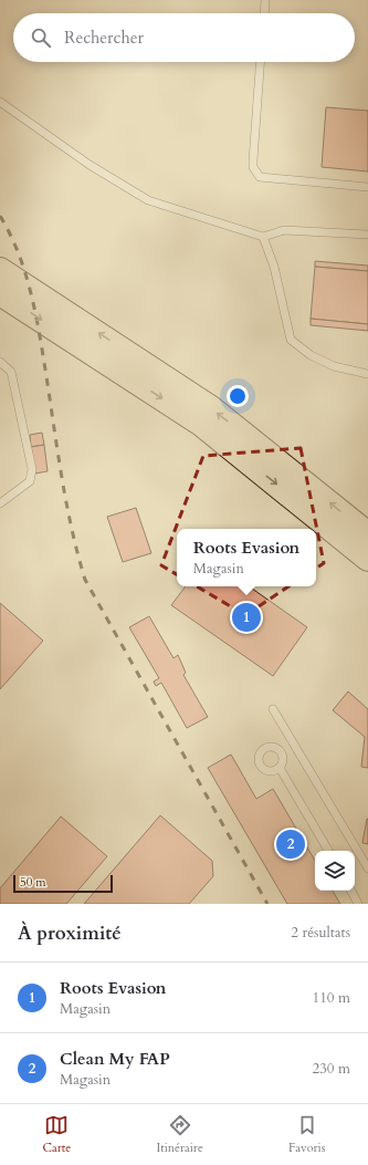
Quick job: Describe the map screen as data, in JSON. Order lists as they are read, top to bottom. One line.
{"scale_bar":"50 m","page":{"search":"Rechercher","popup":["Roots Evasion","Magasin"],"pins":["1","2"],"scale":"50 m","heading":["À proximité","2 résultats"],"list":[{"mark":"1","name":"Roots Evasion","note":"Magasin","value":"110 m"},{"mark":"2","name":"Clean My FAP","note":"Magasin","value":"230 m"}],"nav":["Carte","Itinéraire","Favoris"]}}
